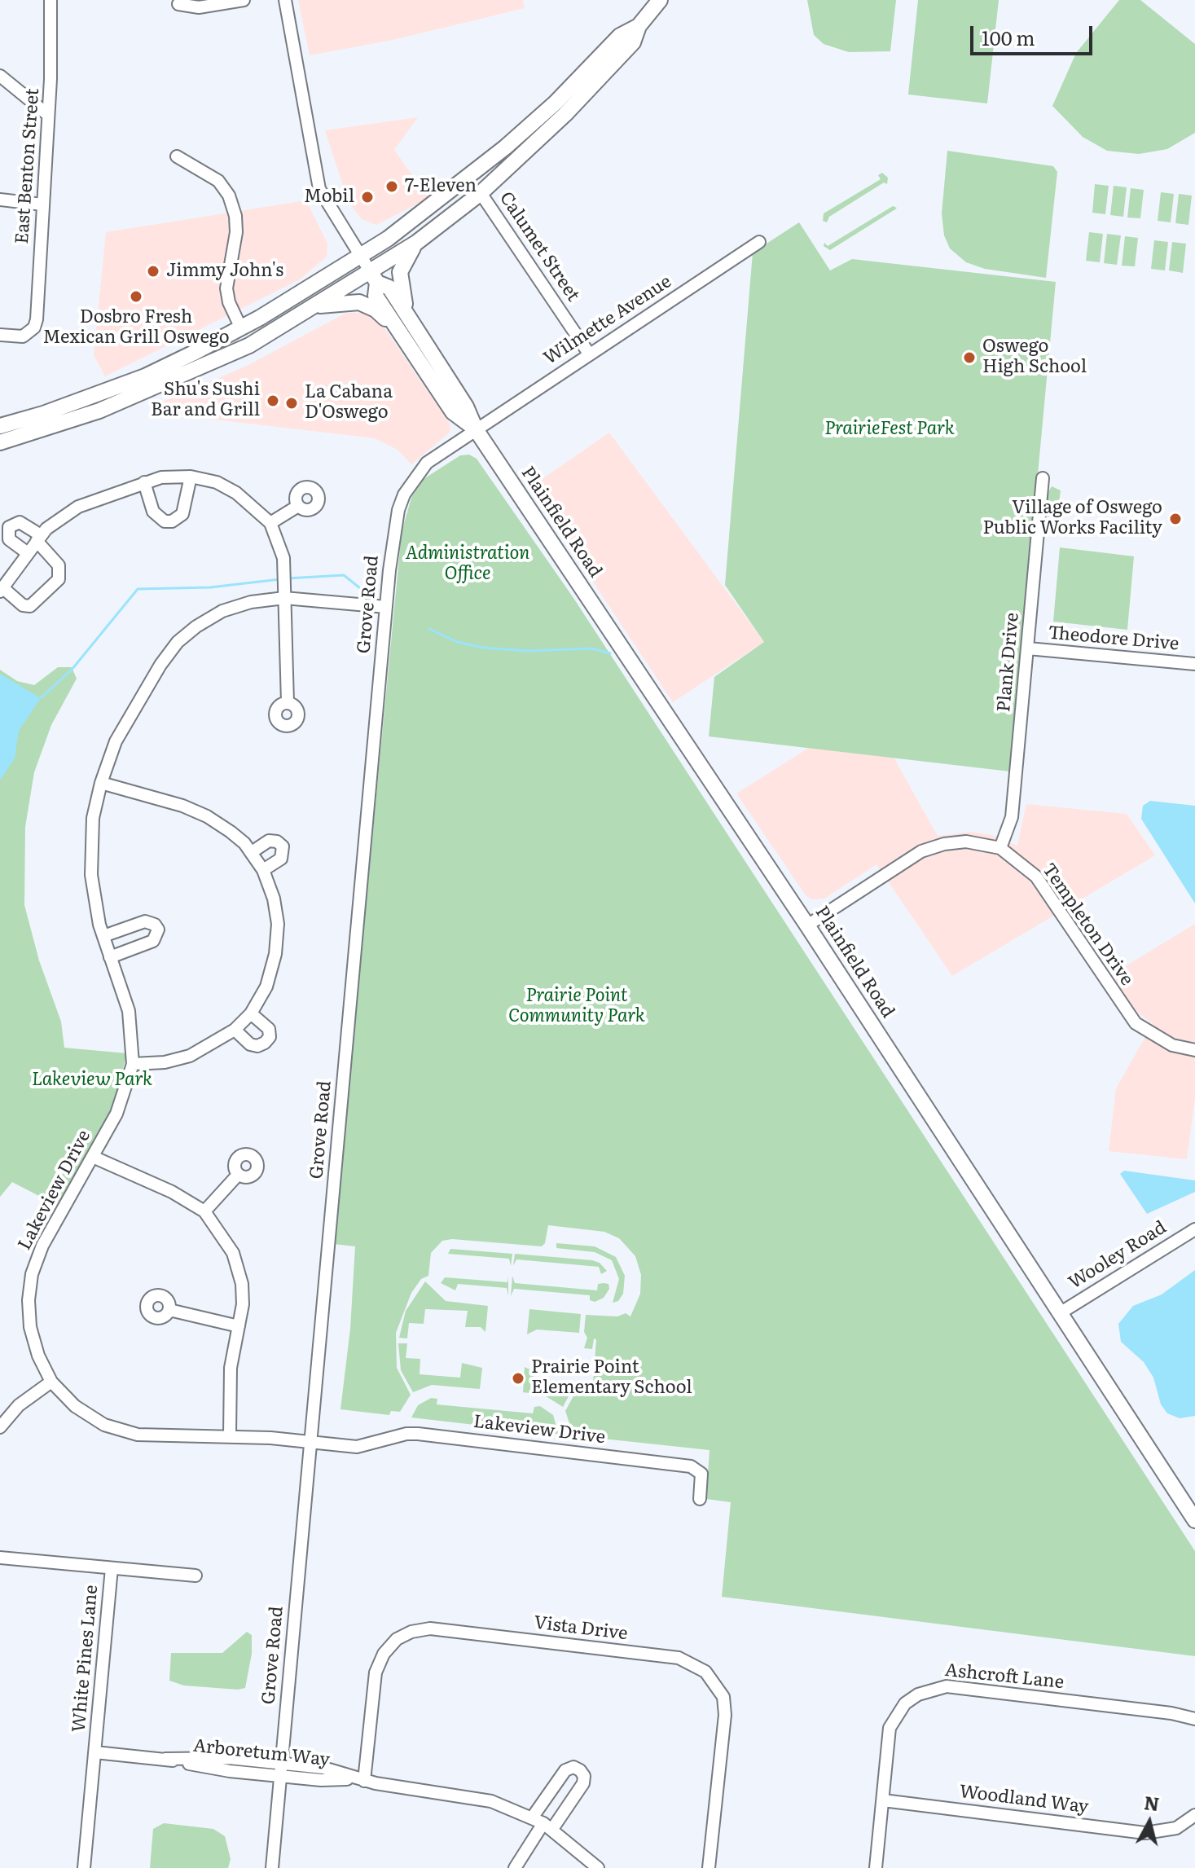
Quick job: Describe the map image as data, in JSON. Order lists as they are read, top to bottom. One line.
{"streets":{"main road":["Plainfield Road"],"street":["East Benton Street","Calumet Street","Wilmette Avenue","Grove Road","Theodore Drive","Plank Drive","Templeton Drive","Lakeview Drive","Wooley Road","Vista Drive","White Pines Lane","Ashcroft Lane","Arboretum Way","Woodland Way"]},"crossings":[["Calumet Street","Wilmette Avenue"],["Wilmette Avenue","Plainfield Road"],["Wilmette Avenue","Grove Road"],["Plainfield Road","Grove Road"],["Plainfield Road","Templeton Drive"],["Plainfield Road","Wooley Road"],["Grove Road","Lakeview Drive"],["Grove Road","Arboretum Way"],["Theodore Drive","Plank Drive"],["Plank Drive","Templeton Drive"],["Vista Drive","Arboretum Way"],["White Pines Lane","Arboretum Way"],["Ashcroft Lane","Woodland Way"]],"parks":["PrairieFest Park","Administration Office","Prairie Point Community Park","Lakeview Park"],"places":["7-Eleven","Mobil","Jimmy John's","Dosbro Fresh Mexican Grill Oswego","Oswego High School","Shu's Sushi Bar and Grill","La Cabana D'Oswego","Village of Oswego Public Works Facility","Prairie Point Elementary School"],"scale_bar":"100 m","north":"top"}
